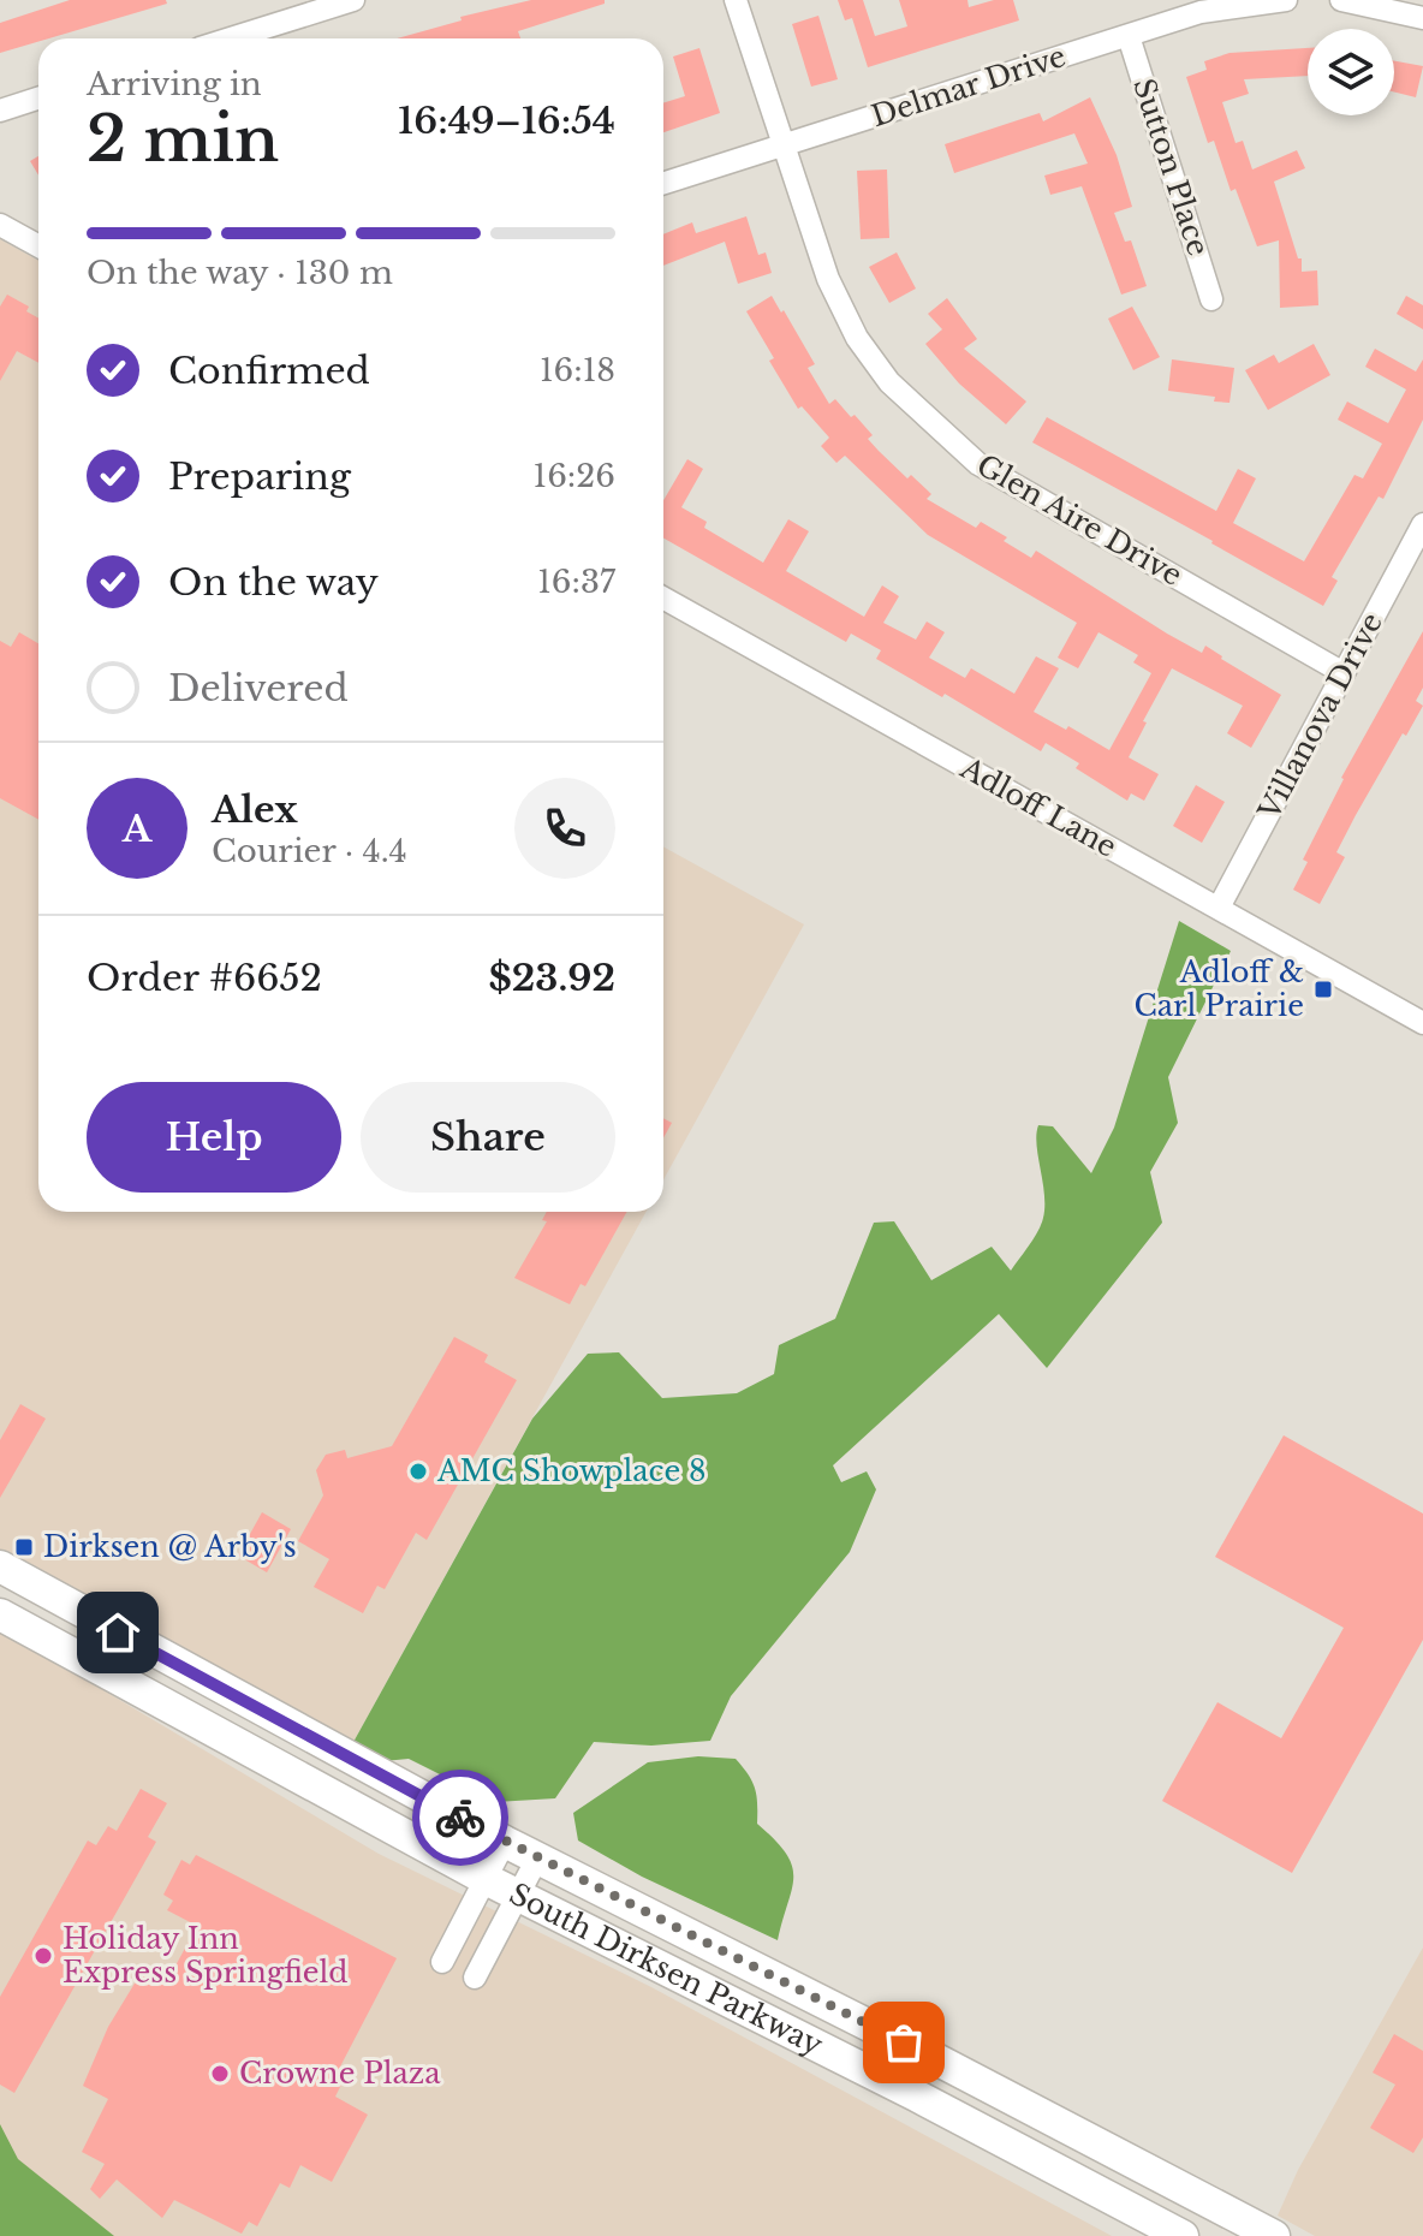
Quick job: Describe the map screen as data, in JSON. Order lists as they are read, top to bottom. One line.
{"streets":{"main road":["South Dirksen Parkway"],"street":["Delmar Drive","Sutton Place","Glen Aire Drive","Villanova Drive","Adloff Lane"]},"crossings":[["Delmar Drive","Sutton Place"],["Delmar Drive","Glen Aire Drive"],["Glen Aire Drive","Villanova Drive"],["Villanova Drive","Adloff Lane"]],"places":{"transit":["Adloff & Carl Prairie","Dirksen @ Arby's"],"other":["AMC Showplace 8","Holiday Inn Express Springfield","Crowne Plaza"]},"page":{"heading":["2 min","Arriving in","16:49–16:54"],"panel":["Alex","Courier · 4.4","Order #6652","$23.92"],"bar":"On the way · 130 m","list":[["Confirmed","16:18"],["Preparing","16:26"],["On the way","16:37"],"Delivered"],"round":"A","buttons":["Help","Share"]}}
